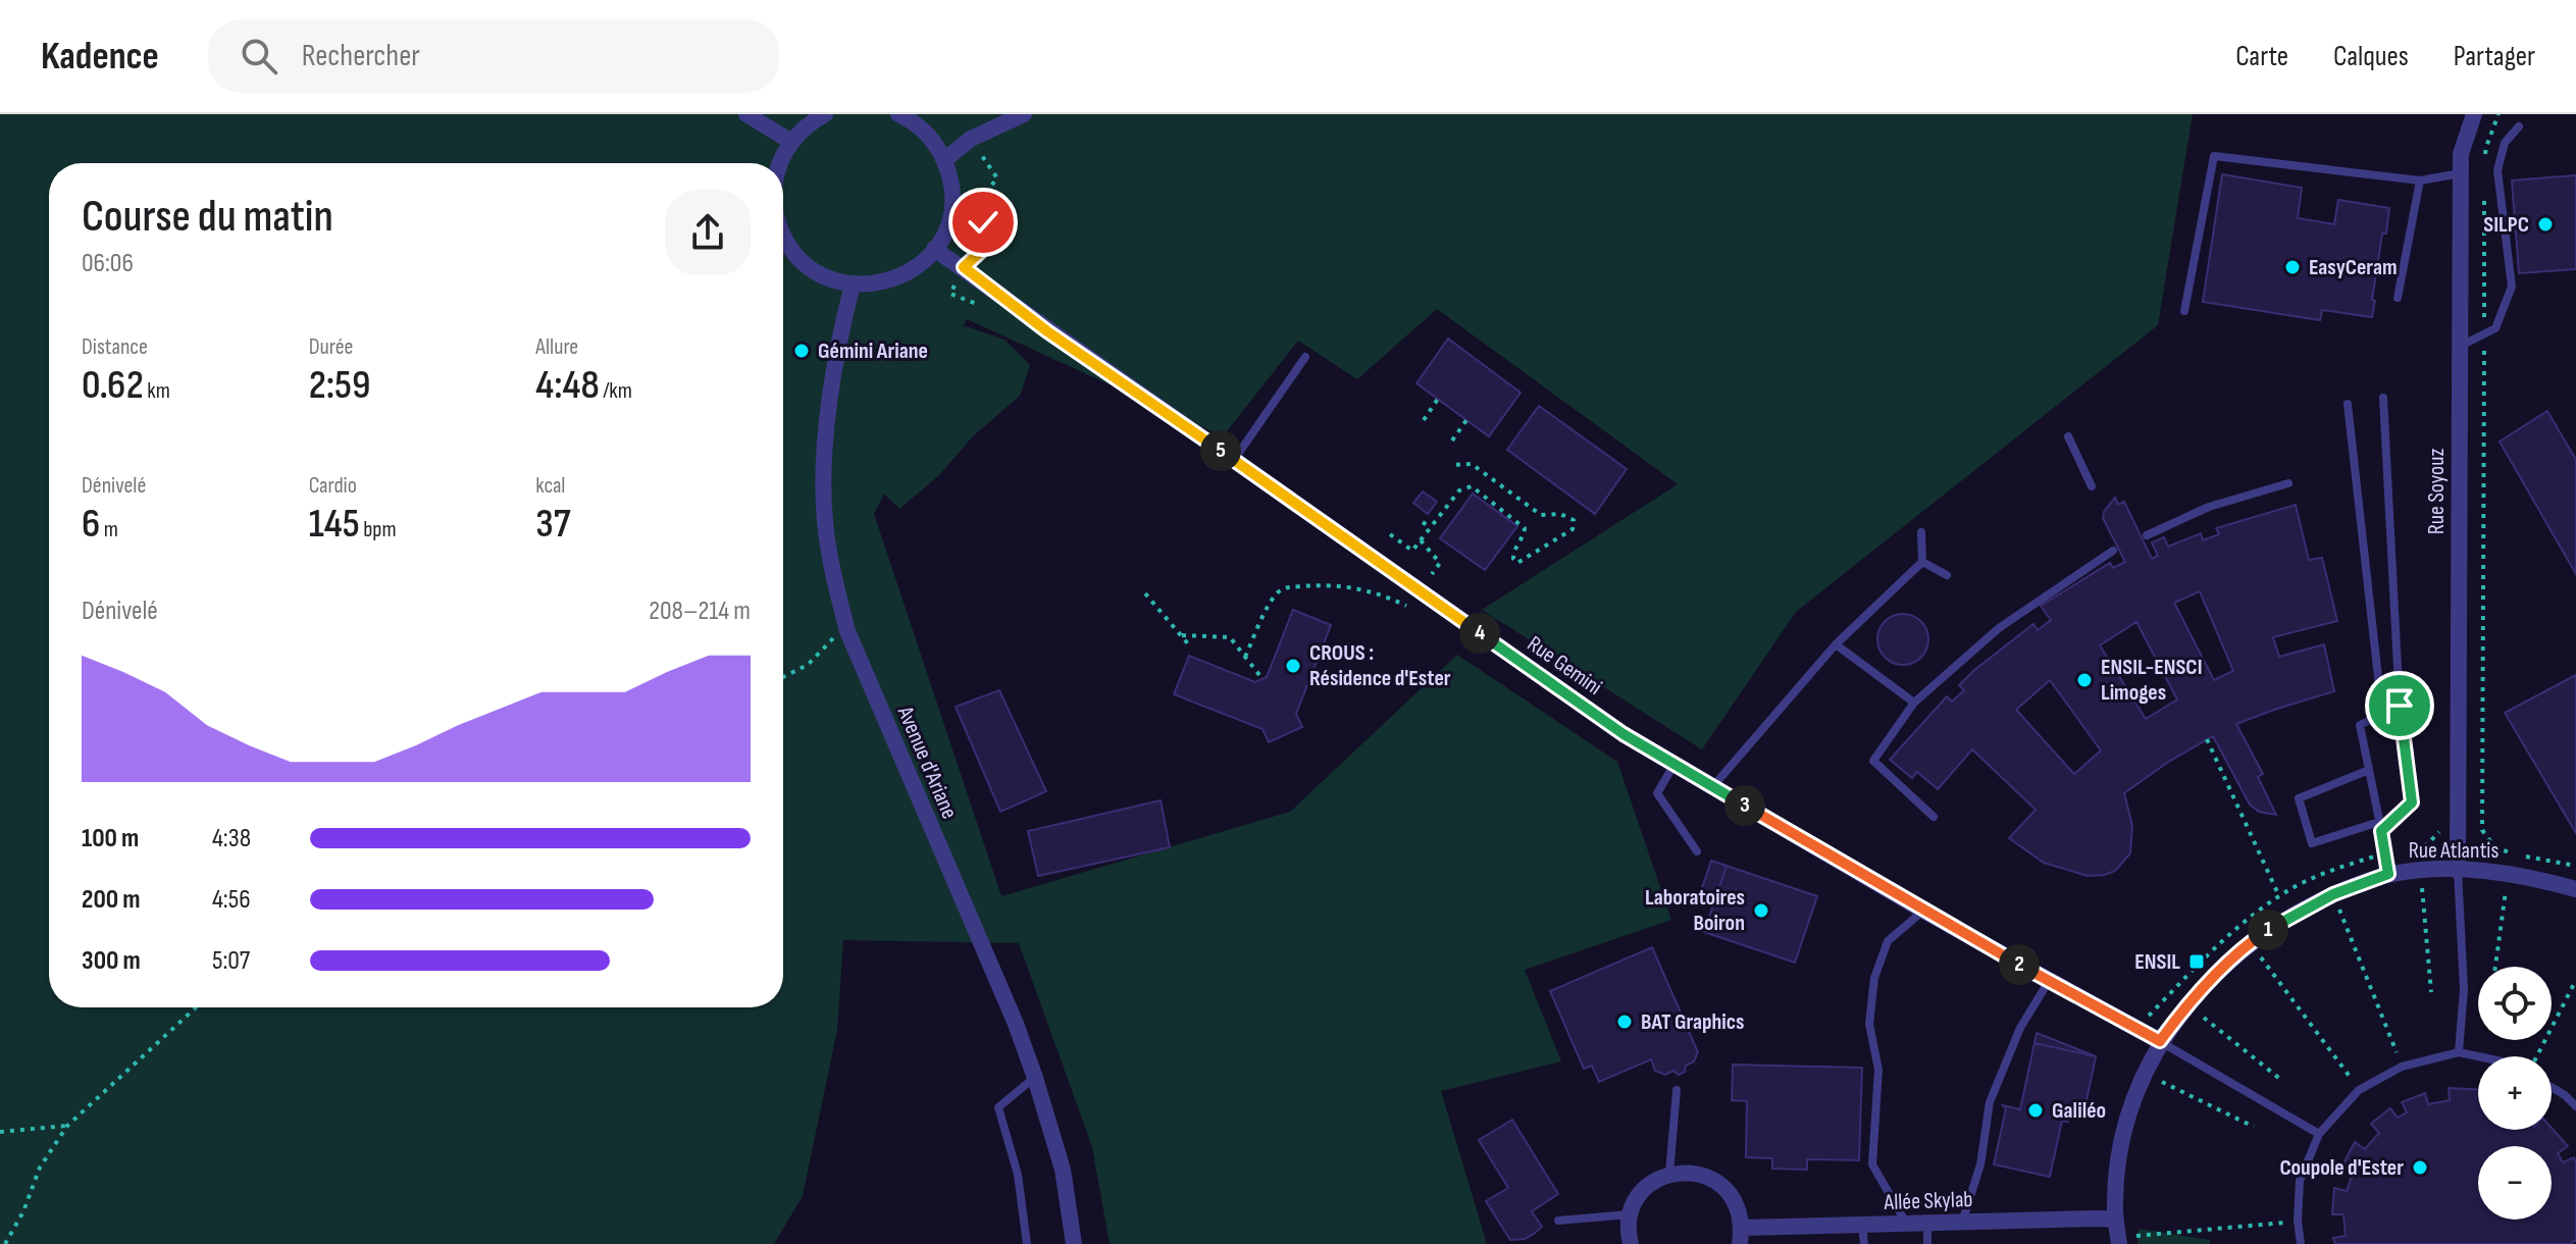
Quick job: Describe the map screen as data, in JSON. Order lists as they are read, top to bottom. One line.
{"streets":{"street":["Rue Soyouz","Rue Gemini","Avenue d'Ariane","Rue Atlantis","Allée Skylab"]},"crossings":[["Rue Soyouz","Rue Atlantis"],["Rue Gemini","Rue Atlantis"],["Rue Atlantis","Allée Skylab"]],"places":{"other":["SILPC","EasyCeram","Gémini Ariane","CROUS : Résidence d'Ester","ENSIL-ENSCI Limoges","Laboratoires Boiron","BAT Graphics","Galiléo","Coupole d'Ester"],"transit":["ENSIL"]},"page":{"header":"Kadence","search":"Rechercher","nav":["Carte","Calques","Partager"],"heading":["Course du matin","06:06"],"stats":[["Distance","0.62 km"],["Durée","2:59"],["Allure","4:48 /km"],["Dénivelé","6 m"],["Cardio","145 bpm"],["kcal","37"]],"pins":["5","4","3","1","2"],"chart":["Dénivelé","208–214 m"],"list":[{"name":"100 m","note":"4:38"},{"name":"200 m","note":"4:56"},{"name":"300 m","note":"5:07"}],"map_buttons":["+","−"]}}
